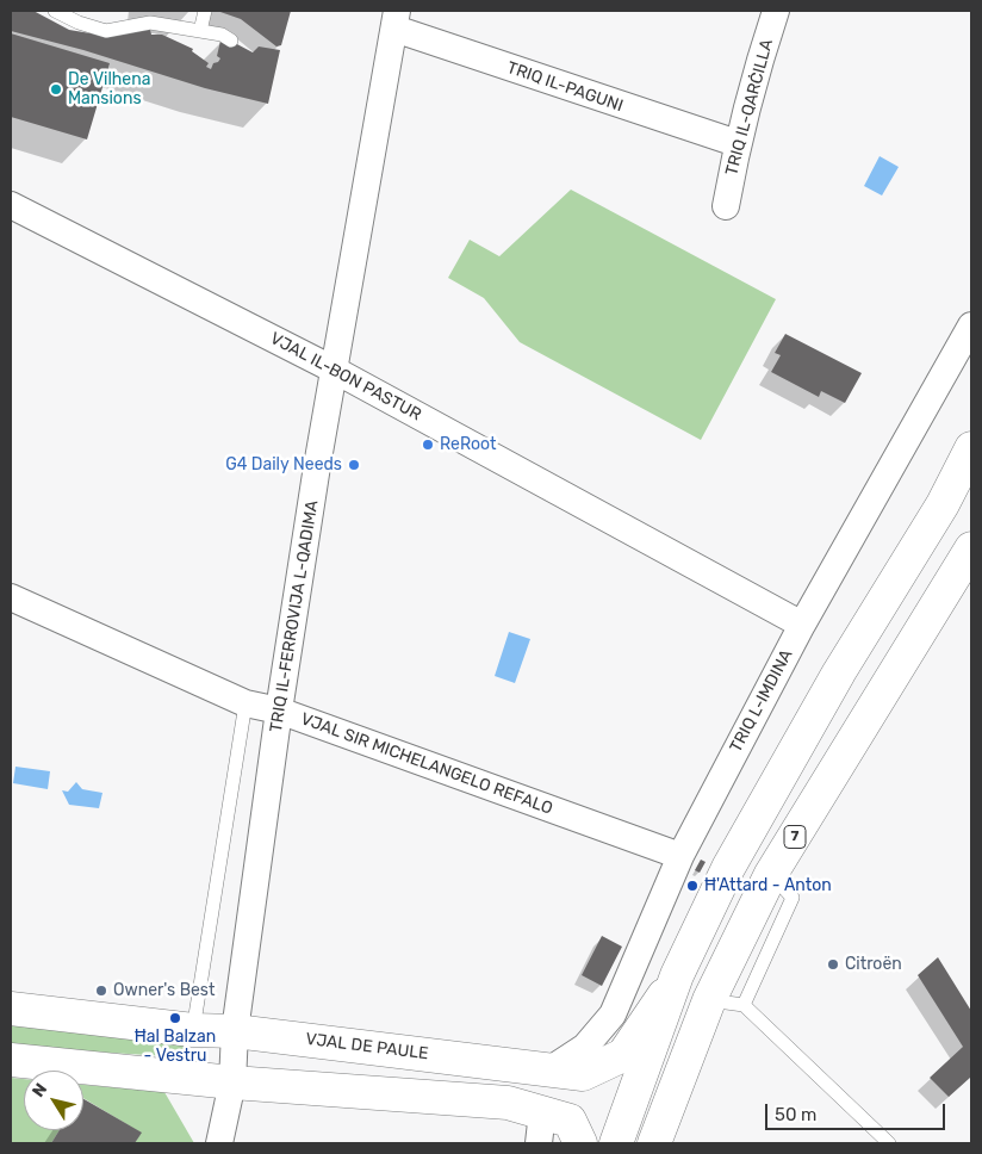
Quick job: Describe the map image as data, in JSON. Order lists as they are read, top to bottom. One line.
{"streets":{"main road":["7","VJAL DE PAULE"],"street":["TRIQ IL-PAGUNI","TRIQ IL-QARĊILLA","VJAL IL-BON PASTUR","TRIQ IL-FERROVIJA L-QADIMA","TRIQ L-IMDINA","VJAL SIR MICHELANGELO REFALO"]},"crossings":[["TRIQ IL-PAGUNI","TRIQ IL-QARĊILLA"],["TRIQ IL-PAGUNI","TRIQ IL-FERROVIJA L-QADIMA"],["VJAL IL-BON PASTUR","TRIQ IL-FERROVIJA L-QADIMA"],["VJAL IL-BON PASTUR","TRIQ L-IMDINA"],["TRIQ IL-FERROVIJA L-QADIMA","VJAL SIR MICHELANGELO REFALO"],["TRIQ IL-FERROVIJA L-QADIMA","VJAL DE PAULE"],["TRIQ L-IMDINA","VJAL SIR MICHELANGELO REFALO"],["TRIQ L-IMDINA","VJAL DE PAULE"]],"places":["De Vilhena Mansions","ReRoot","G4 Daily Needs","Ħ'Attard - Anton","Citroën","Owner's Best","Ħal Balzan - Vestru"],"scale_bar":"50 m","north":"top left"}
